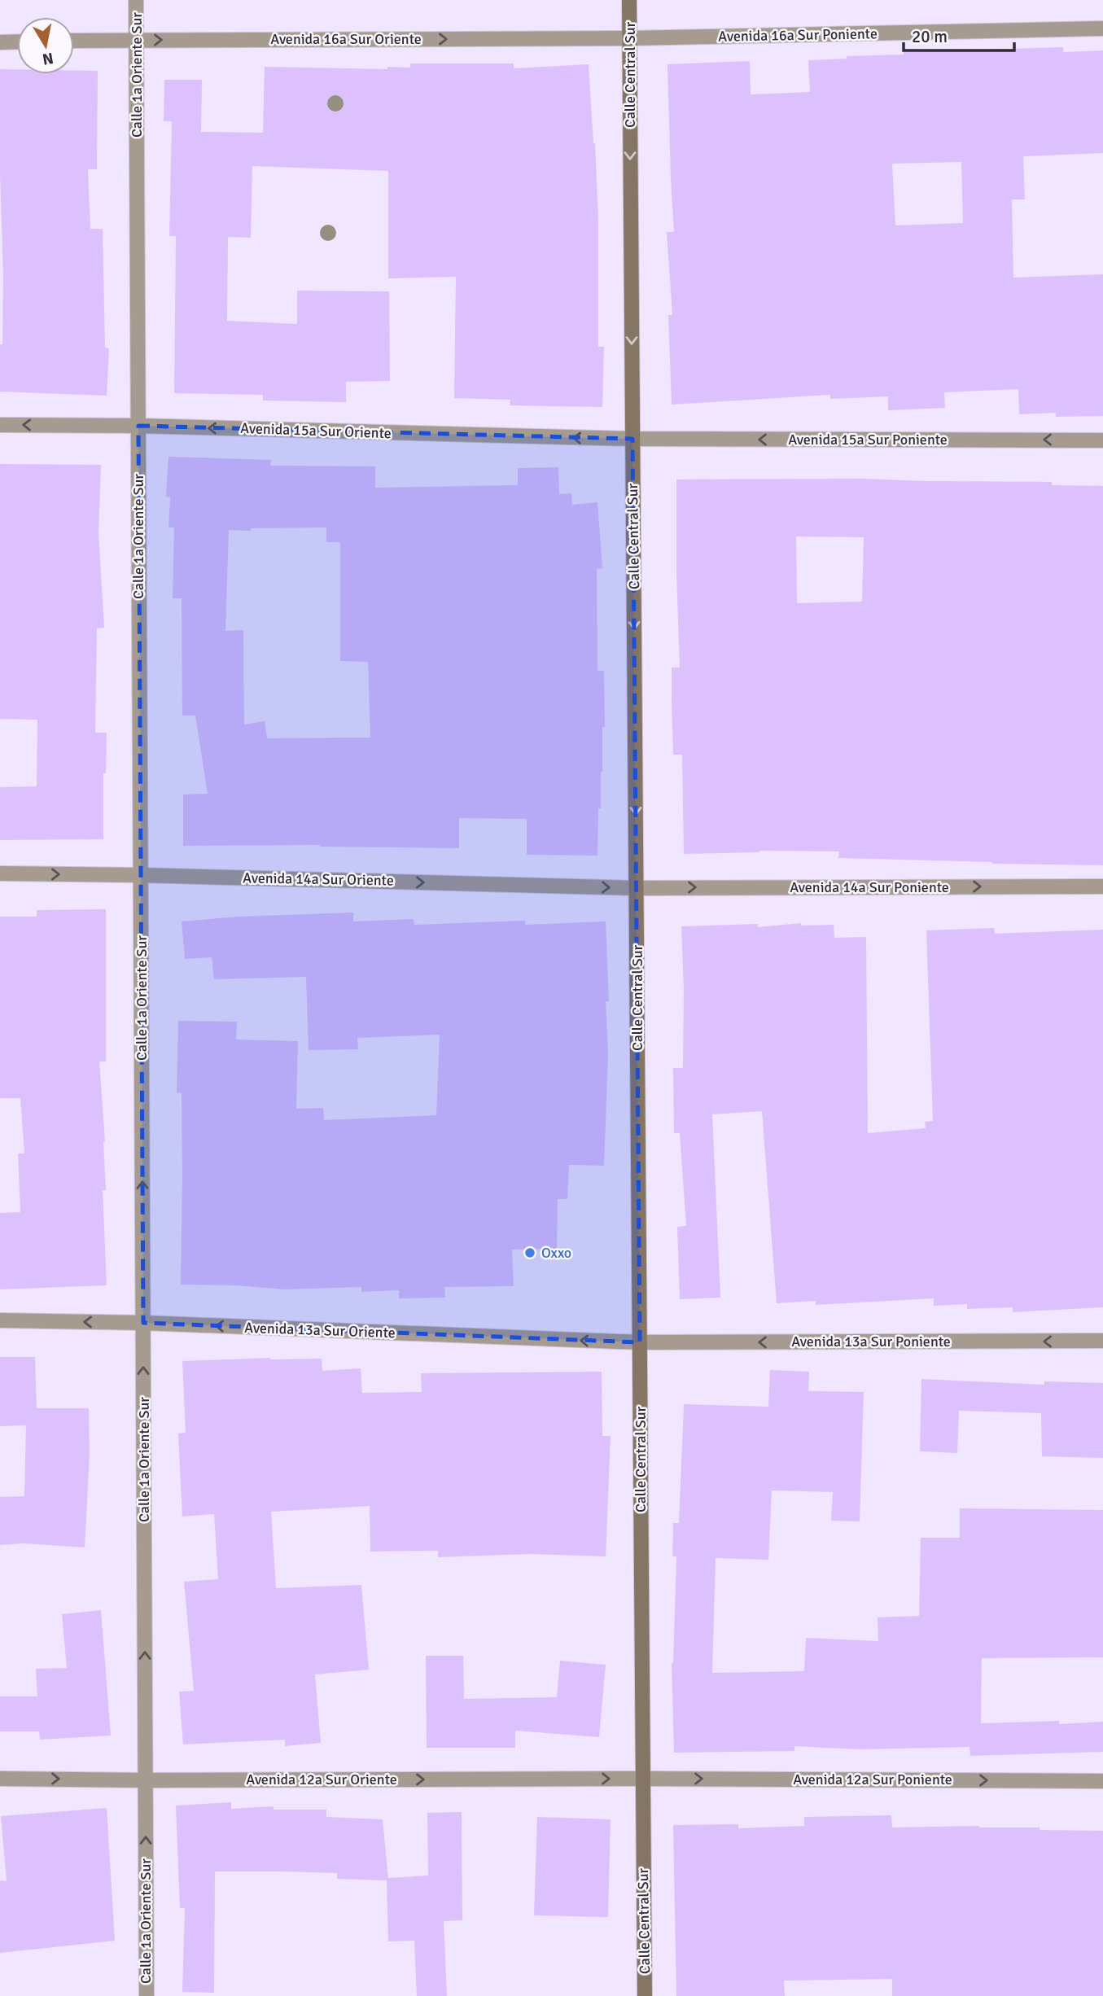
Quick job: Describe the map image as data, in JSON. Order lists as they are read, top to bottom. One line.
{"streets":{"street":["Avenida 16a Sur Poniente","Avenida 16a Sur Oriente","Calle 1a Oriente Sur","Calle Central Sur","Avenida 15a Sur Oriente","Avenida 15a Sur Poniente","Avenida 14a Sur Oriente","Avenida 14a Sur Poniente","Avenida 13a Sur Oriente","Avenida 13a Sur Poniente","Avenida 12a Sur Oriente","Avenida 12a Sur Poniente"]},"crossings":[["Avenida 16a Sur Poniente","Avenida 16a Sur Oriente"],["Avenida 16a Sur Poniente","Calle Central Sur"],["Avenida 16a Sur Oriente","Calle 1a Oriente Sur"],["Avenida 16a Sur Oriente","Calle Central Sur"],["Calle 1a Oriente Sur","Avenida 15a Sur Oriente"],["Calle 1a Oriente Sur","Avenida 14a Sur Oriente"],["Calle 1a Oriente Sur","Avenida 13a Sur Oriente"],["Calle 1a Oriente Sur","Avenida 12a Sur Oriente"],["Calle Central Sur","Avenida 15a Sur Oriente"],["Calle Central Sur","Avenida 15a Sur Poniente"],["Calle Central Sur","Avenida 14a Sur Oriente"],["Calle Central Sur","Avenida 14a Sur Poniente"],["Calle Central Sur","Avenida 13a Sur Oriente"],["Calle Central Sur","Avenida 13a Sur Poniente"],["Calle Central Sur","Avenida 12a Sur Oriente"],["Calle Central Sur","Avenida 12a Sur Poniente"],["Avenida 15a Sur Oriente","Avenida 15a Sur Poniente"],["Avenida 14a Sur Oriente","Avenida 14a Sur Poniente"],["Avenida 13a Sur Oriente","Avenida 13a Sur Poniente"],["Avenida 12a Sur Oriente","Avenida 12a Sur Poniente"]],"one_way":["Avenida 16a Sur Oriente","Calle 1a Oriente Sur","Calle Central Sur","Avenida 15a Sur Oriente","Avenida 15a Sur Poniente","Avenida 14a Sur Oriente","Avenida 14a Sur Poniente","Avenida 13a Sur Oriente","Avenida 13a Sur Poniente","Avenida 12a Sur Oriente","Avenida 12a Sur Poniente"],"places":["Oxxo"],"scale_bar":"20 m","north":"bottom"}
